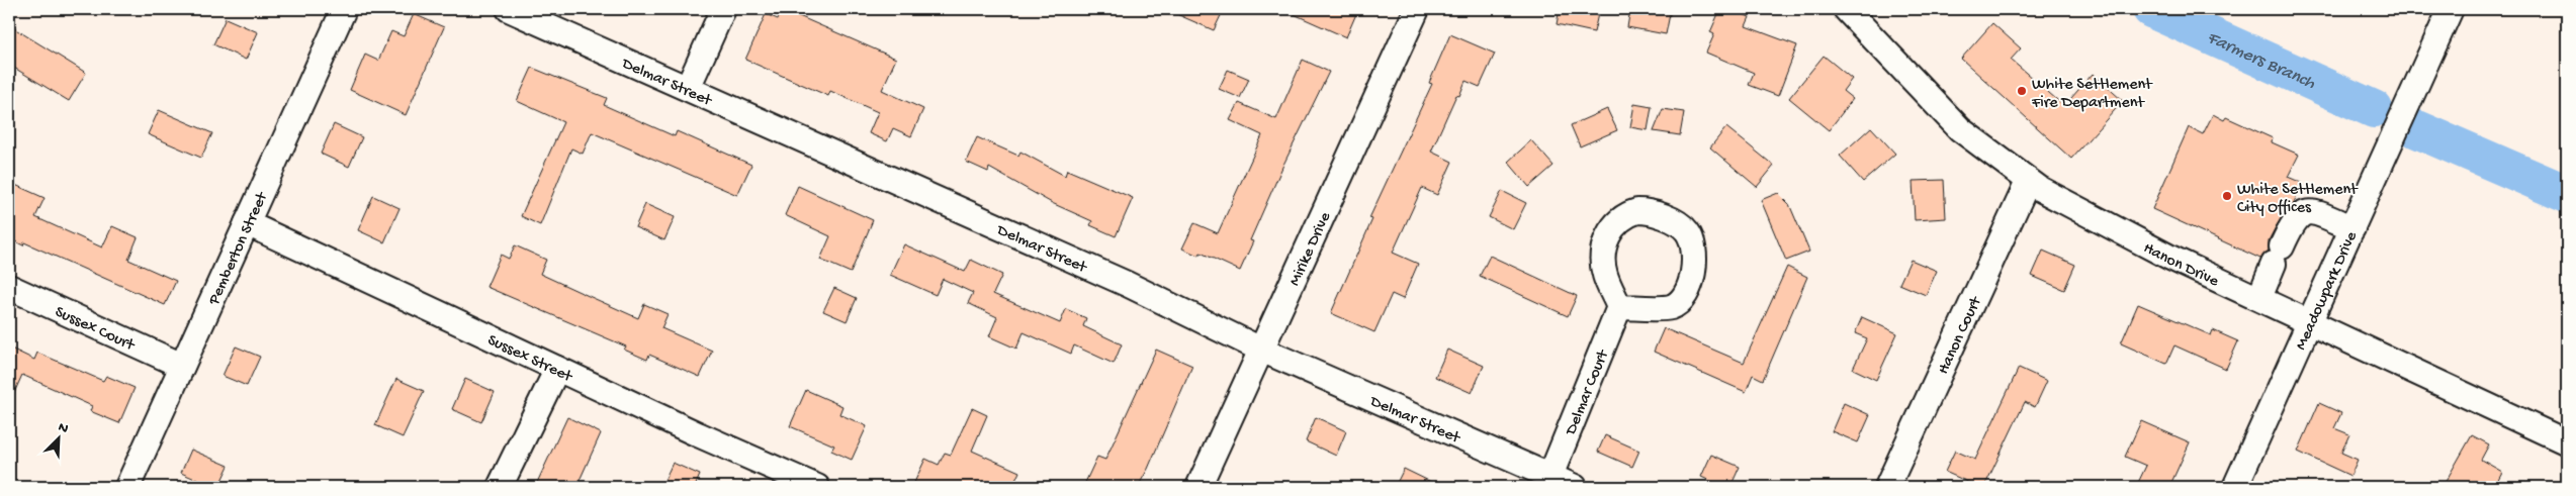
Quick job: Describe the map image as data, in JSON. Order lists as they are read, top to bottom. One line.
{"streets":{"street":["Delmar Street","Pemberton Street","Mirike Drive","Hanon Drive","Meadowpark Drive","Sussex Court","Hanon Court","Sussex Street","Delmar Court"]},"crossings":[["Delmar Street","Mirike Drive"],["Delmar Street","Delmar Court"],["Pemberton Street","Sussex Court"],["Pemberton Street","Sussex Street"],["Hanon Drive","Meadowpark Drive"],["Hanon Drive","Hanon Court"]],"water":["Farmers Branch"],"places":["White Settlement Fire Department","White Settlement City Offices"],"north":"top right"}
